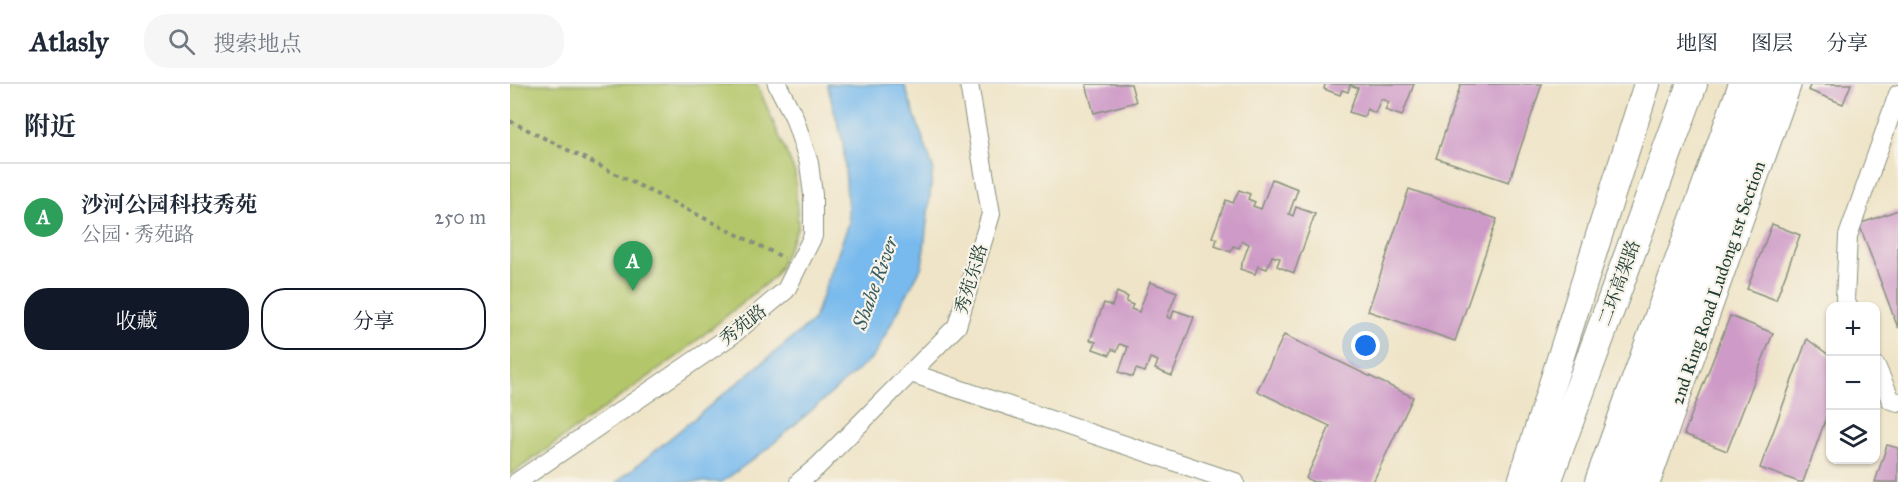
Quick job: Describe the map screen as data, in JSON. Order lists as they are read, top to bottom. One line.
{"streets":{"highway":["二环高架路"],"main road":["2nd Ring Road Ludong 1st Section"],"street":["秀苑东路","秀苑路"]},"water":["Shahe River"],"page":{"header":"Atlasly","search":"搜索地点","nav":["地图","图层","分享"],"heading":"附近","list":[{"mark":"A","name":"沙河公园科技秀苑","note":"公园 · 秀苑路","value":"250 m"}],"pins":"A","buttons":["收藏","分享"],"map_buttons":["+","−"]}}
